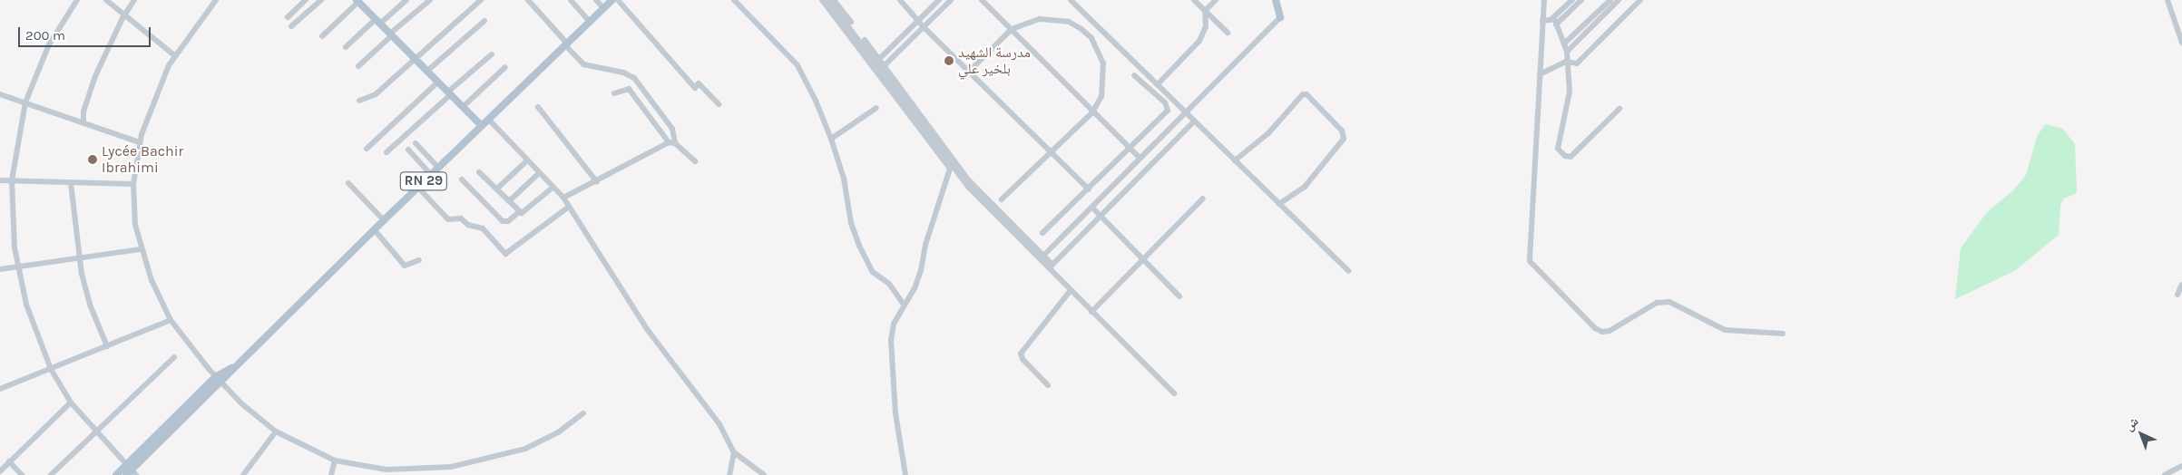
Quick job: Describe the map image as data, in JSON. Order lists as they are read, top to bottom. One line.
{"streets":{"main road":["RN 29"]},"places":["مدرسة الشهيد بلخير علي","Lycée Bachir Ibrahimi"],"scale_bar":"200 m","north":"top left"}
